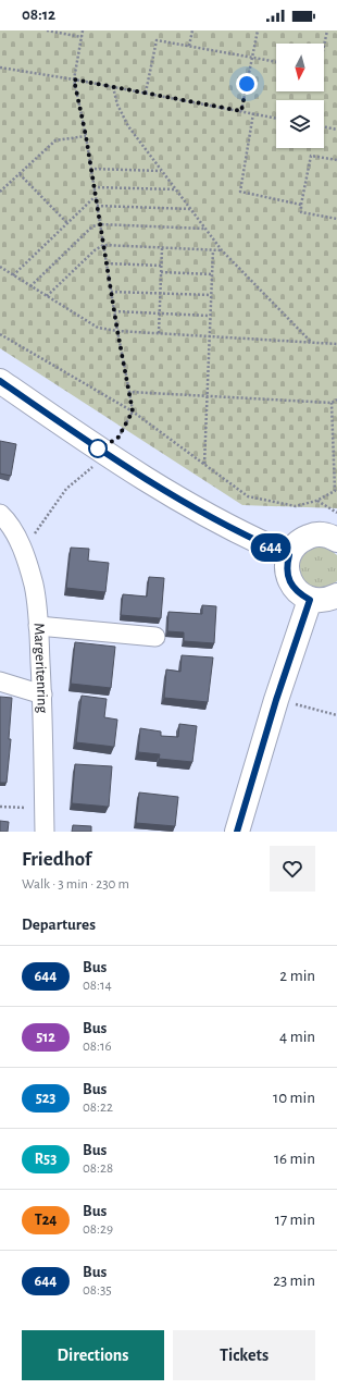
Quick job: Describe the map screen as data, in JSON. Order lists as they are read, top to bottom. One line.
{"streets":{"street":["Margeritenring"]},"lines":["bus line 644"],"north":"bottom","page":{"status":"08:12","on_map":"644","heading":[["Friedhof","Walk · 3 min · 230 m"],"Departures"],"list":[{"mark":"644","name":"Bus","note":"08:14","value":"2 min"},{"mark":"512","name":"Bus","note":"08:16","value":"4 min"},{"mark":"523","name":"Bus","note":"08:22","value":"10 min"},{"mark":"R53","name":"Bus","note":"08:28","value":"16 min"},{"mark":"T24","name":"Bus","note":"08:29","value":"17 min"},{"mark":"644","name":"Bus","note":"08:35","value":"23 min"}],"buttons":["Directions","Tickets"]}}
